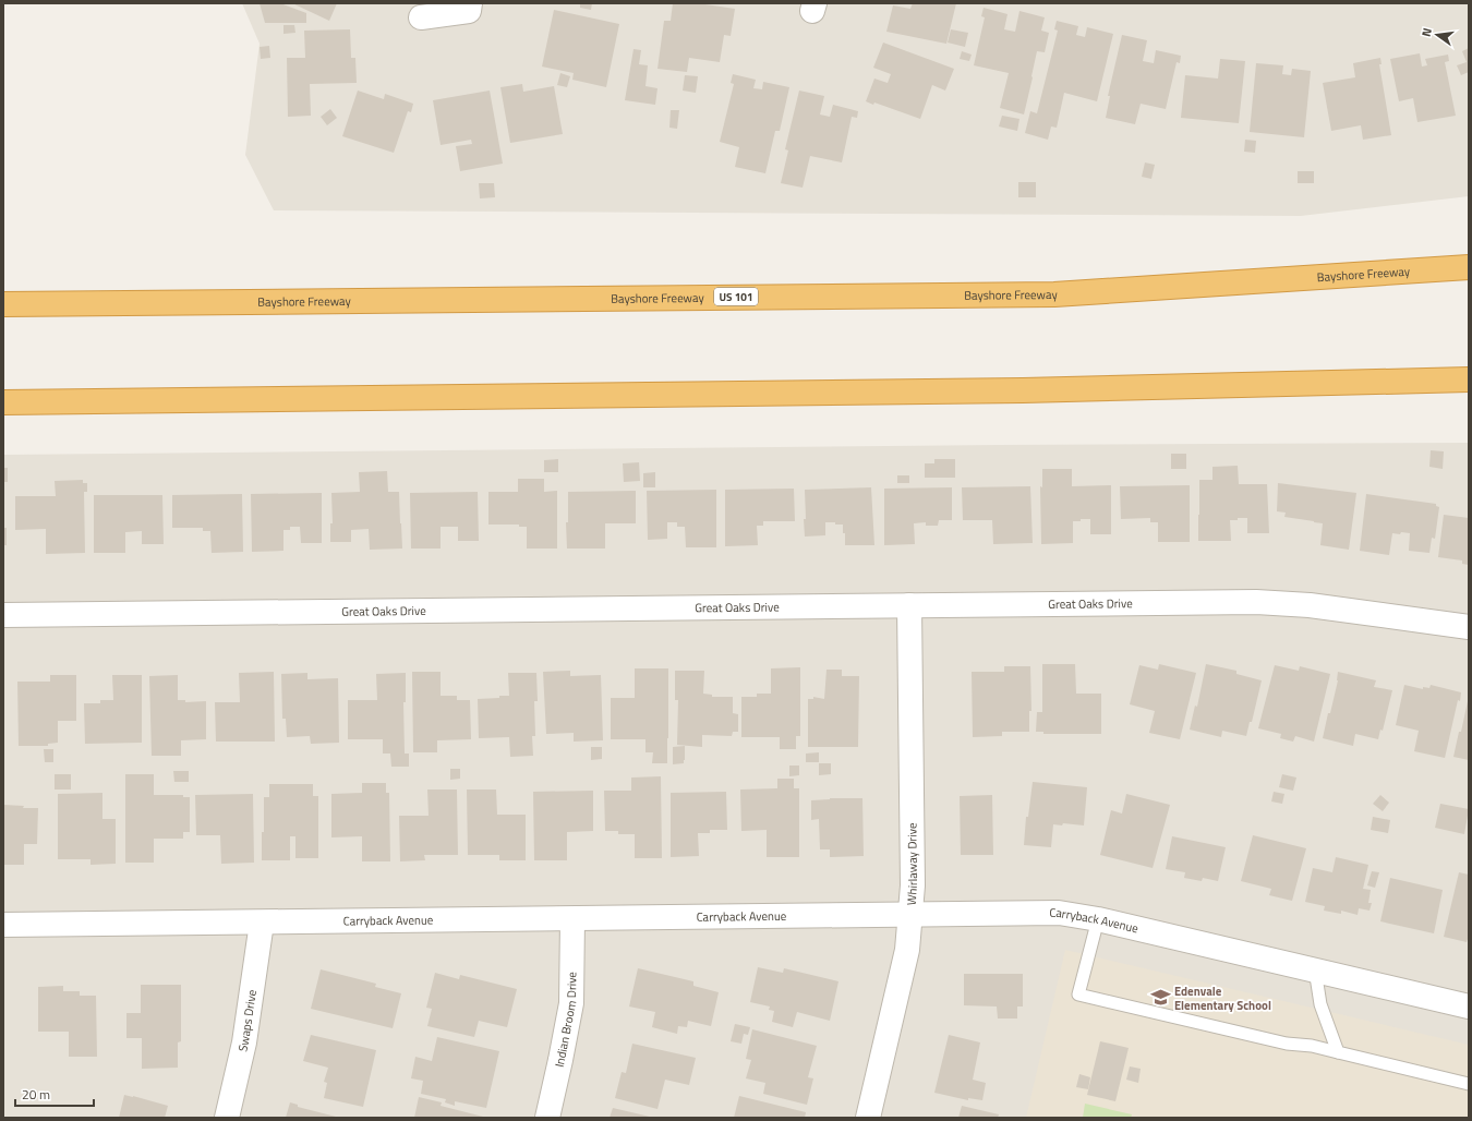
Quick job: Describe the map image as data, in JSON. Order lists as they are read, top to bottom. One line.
{"streets":{"highway":["Bayshore Freeway","US 101"],"street":["Great Oaks Drive","Whirlaway Drive","Carryback Avenue","Indian Broom Drive","Swaps Drive"]},"crossings":[["Great Oaks Drive","Whirlaway Drive"],["Whirlaway Drive","Carryback Avenue"],["Carryback Avenue","Indian Broom Drive"],["Carryback Avenue","Swaps Drive"]],"places":{"school or university":["Edenvale Elementary School"]},"scale_bar":"20 m","north":"left"}
